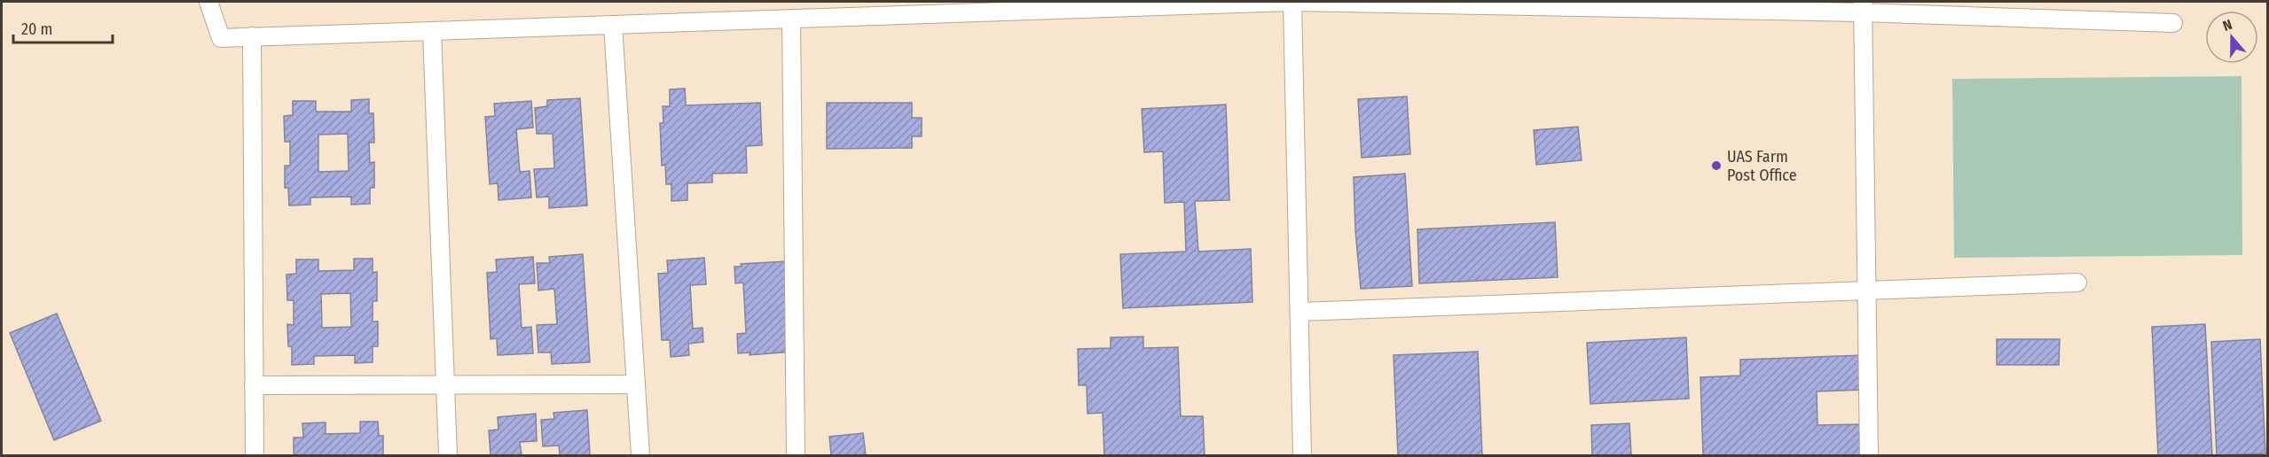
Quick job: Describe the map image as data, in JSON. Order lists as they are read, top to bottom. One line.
{"places":["UAS Farm Post Office"],"scale_bar":"20 m","north":"top"}
